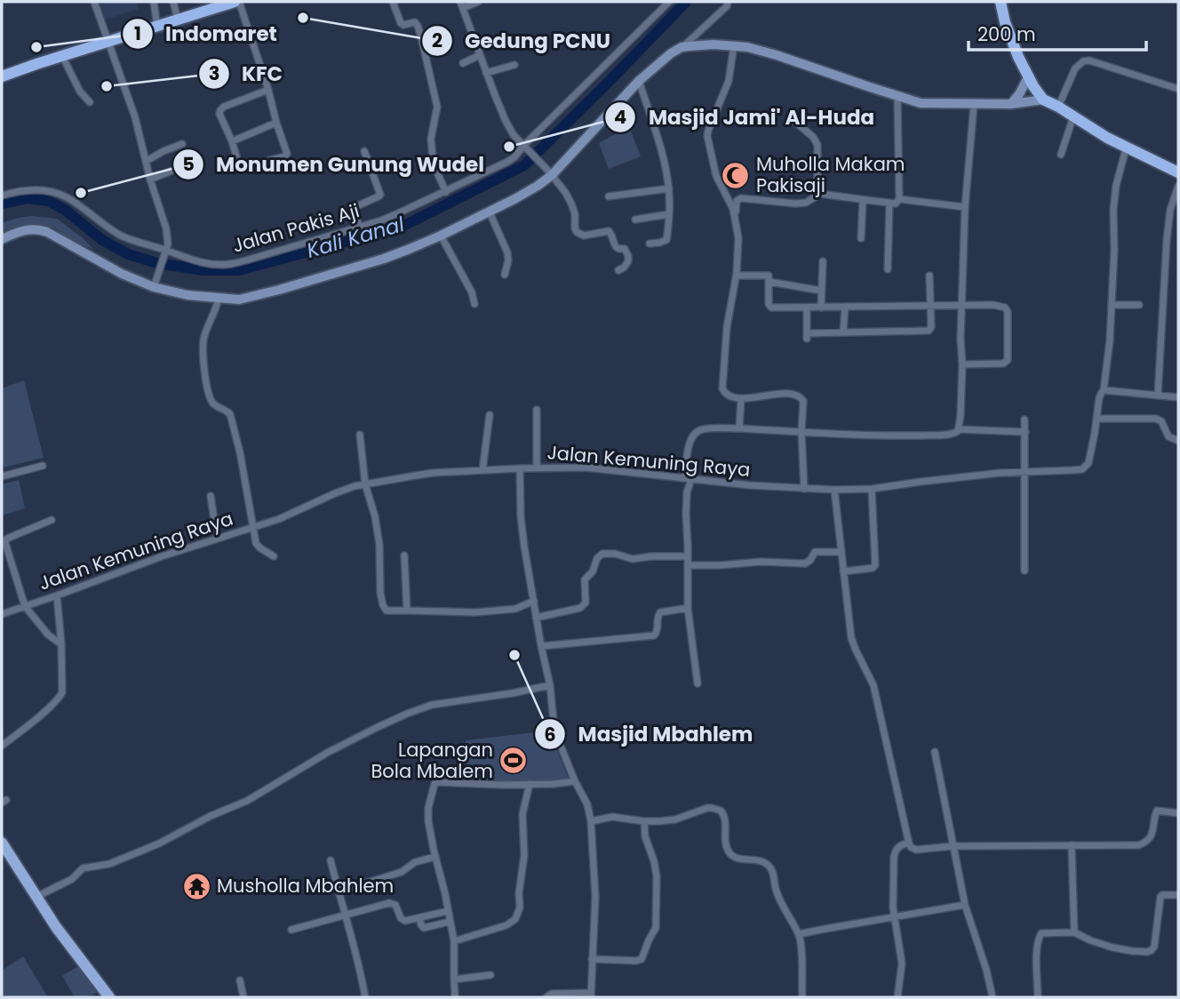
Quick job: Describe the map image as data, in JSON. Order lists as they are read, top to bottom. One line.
{"streets":{"street":["Jalan Pakis Aji","Jalan Kemuning Raya"]},"water":["Kali Kanal"],"places":{"other":["Gedung PCNU","Indomaret","KFC","Masjid Jami' Al-Huda","Monumen Gunung Wudel","Masjid Mbahlem"],"mosque":["Muholla Makam Pakisaji"],"sports":["Lapangan Bola Mbalem"],"temple":["Musholla Mbahlem"]},"scale_bar":"200 m"}
